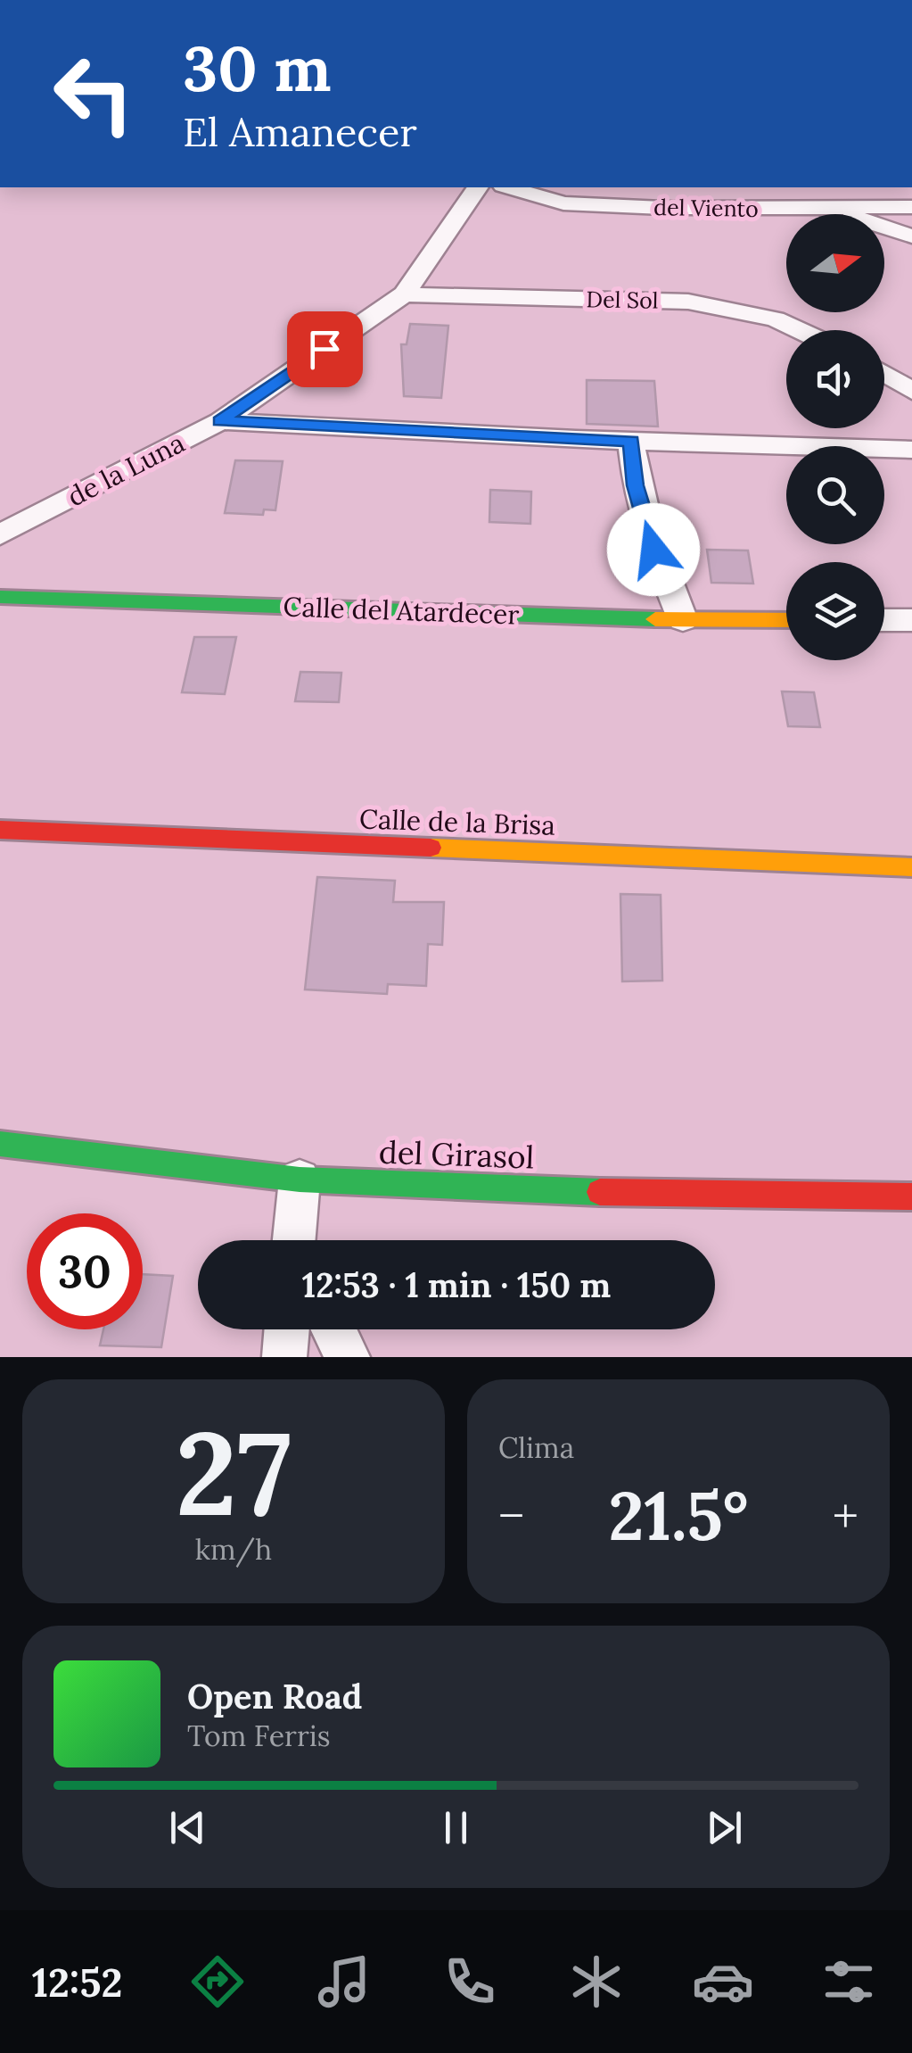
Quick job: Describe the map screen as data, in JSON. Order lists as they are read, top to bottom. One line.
{"streets":{"street":["del Viento","Del Sol","de la Luna","Calle del Atardecer","Calle de la Brisa","del Girasol"]},"crossings":[["Del Sol","de la Luna"]],"north":"right","page":{"turn":["30 m","El Amanecer"],"limit":"30","trip":"12:53 · 1 min · 150 m","tile":[["27","km/h"],"Clima"],"heat":["−","21.5°","+"],"song":["Open Road","Tom Ferris"],"tabs":"12:52"}}
